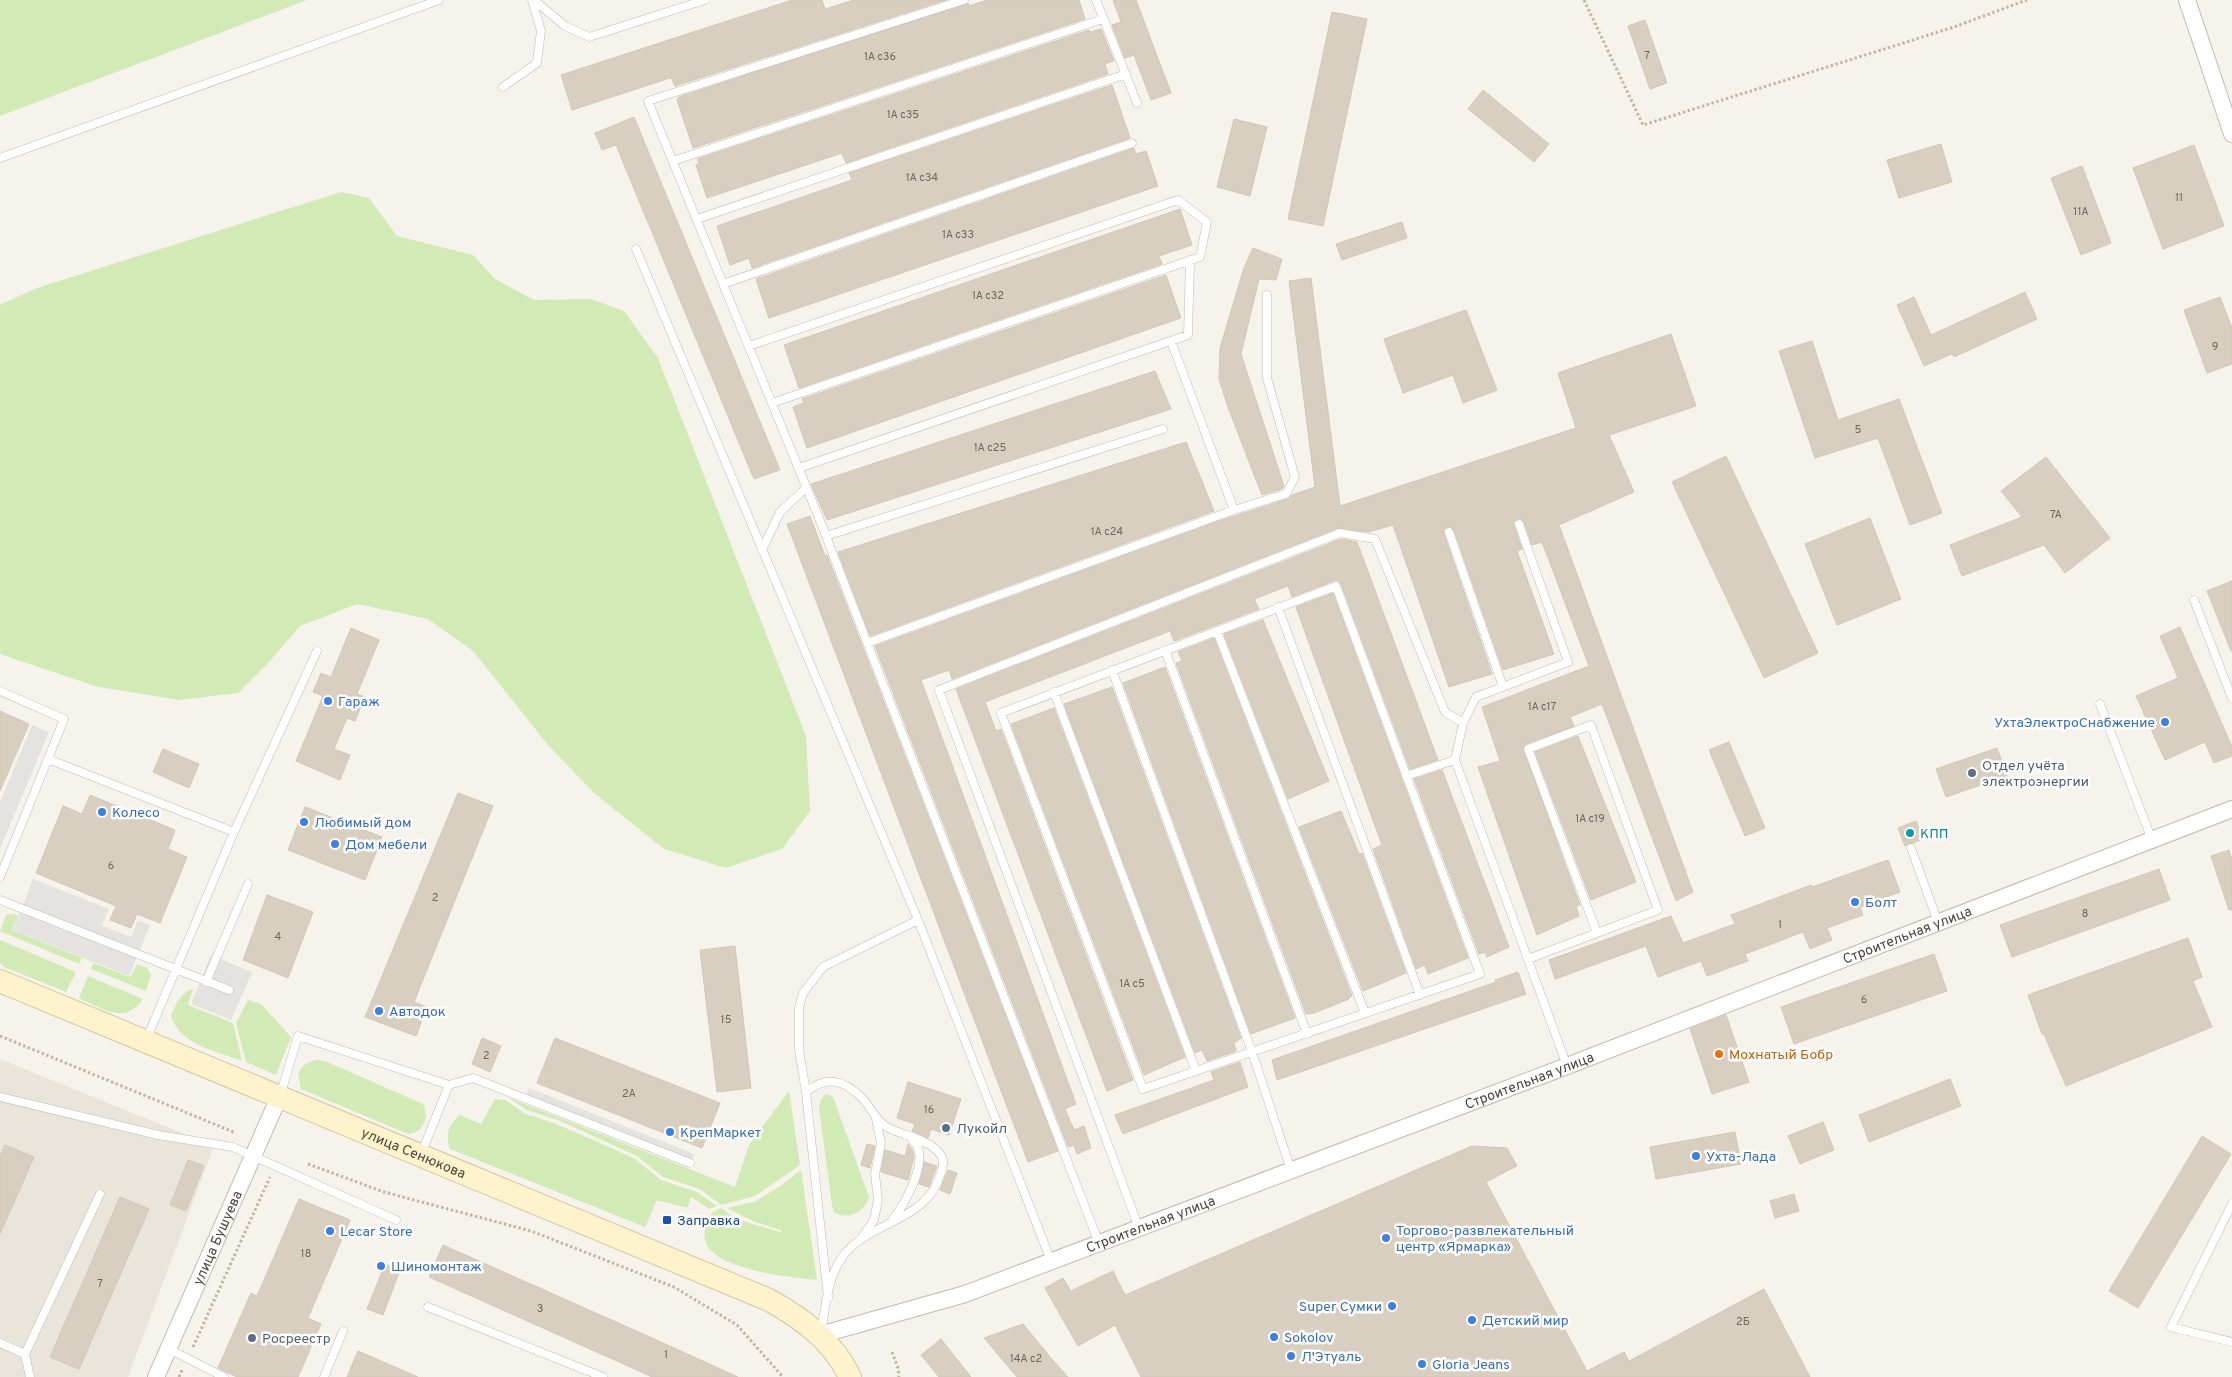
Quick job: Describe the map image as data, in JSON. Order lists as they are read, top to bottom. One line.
{"streets":{"main road":["улица Сенюкова"],"street":["Строительная улица","улица Бушуева"]},"crossings":[["Строительная улица","улица Сенюкова"],["улица Сенюкова","улица Бушуева"]],"places":{"other":["Гараж","УхтаЭлектроСнабжение","Отдел учёта электроэнергии","Колесо","Любимый дом","КПП","Дом мебели","Болт","Автодок","Мохнатый Бобр","Лукойл","КрепМаркет","Ухта-Лада","Lecar Store","Торгово-развлекательный центр «Ярмарка»","Шиномонтаж","Super Сумки","Детский мир","Sokolov","Росреестр","Л'Этуаль","Gloria Jeans"],"transit":["Заправка"]},"house_numbers":["7","1А с36","1А с35","1А с34","11","11А","1А с33","1А с32","9","5","1А с25","7А","1А с24","1А с17","1А с19","6","2","8","1","4","1А с5","6","15","2","2А","16","18","7","3","2Б","1","14А с2"]}
